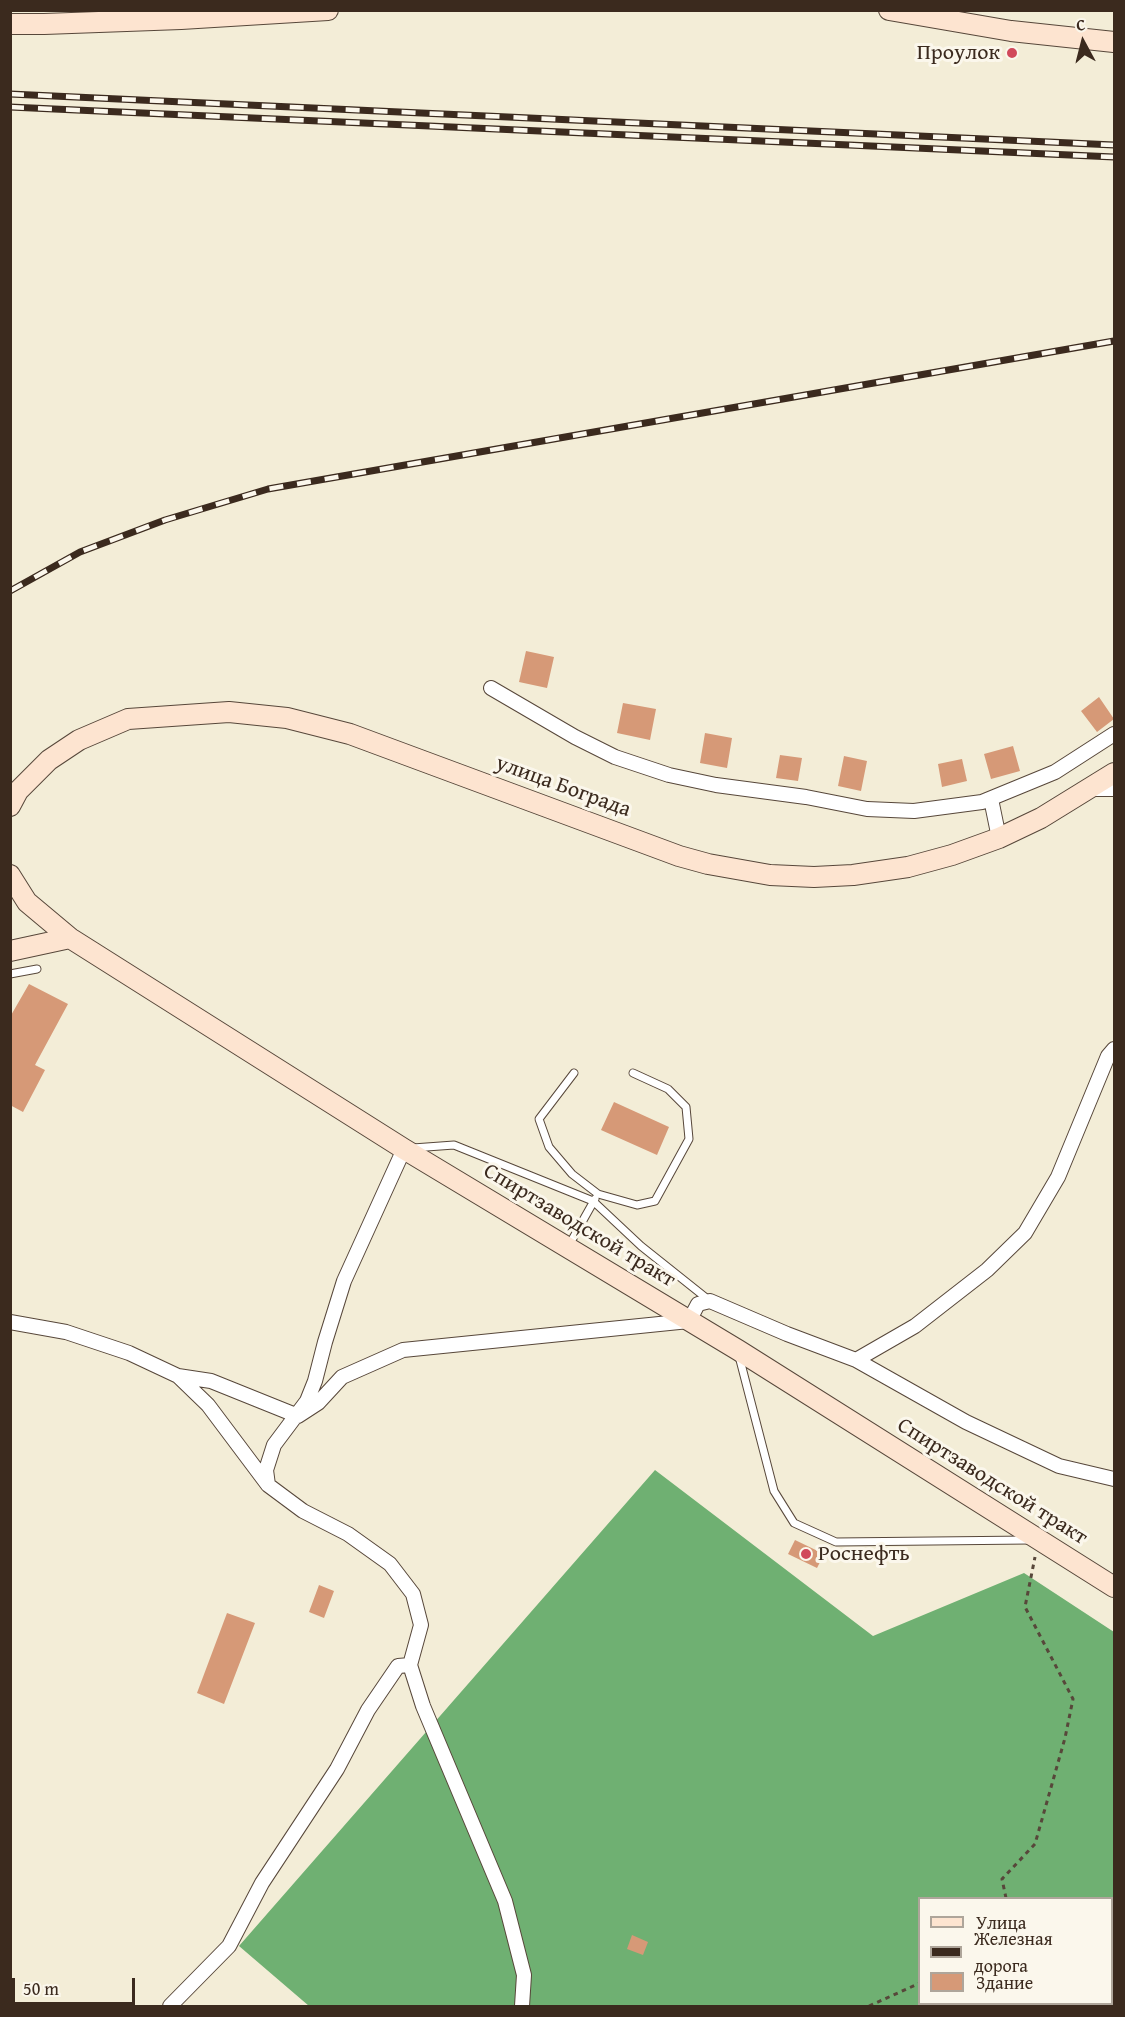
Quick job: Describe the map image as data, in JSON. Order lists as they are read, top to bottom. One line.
{"streets":{"main road":["улица Бограда","Спиртзаводской тракт"]},"places":["Проулок","Роснефть"],"legend":["Улица","Железная дорога","Здание"],"scale_bar":"50 m","north":"top"}
